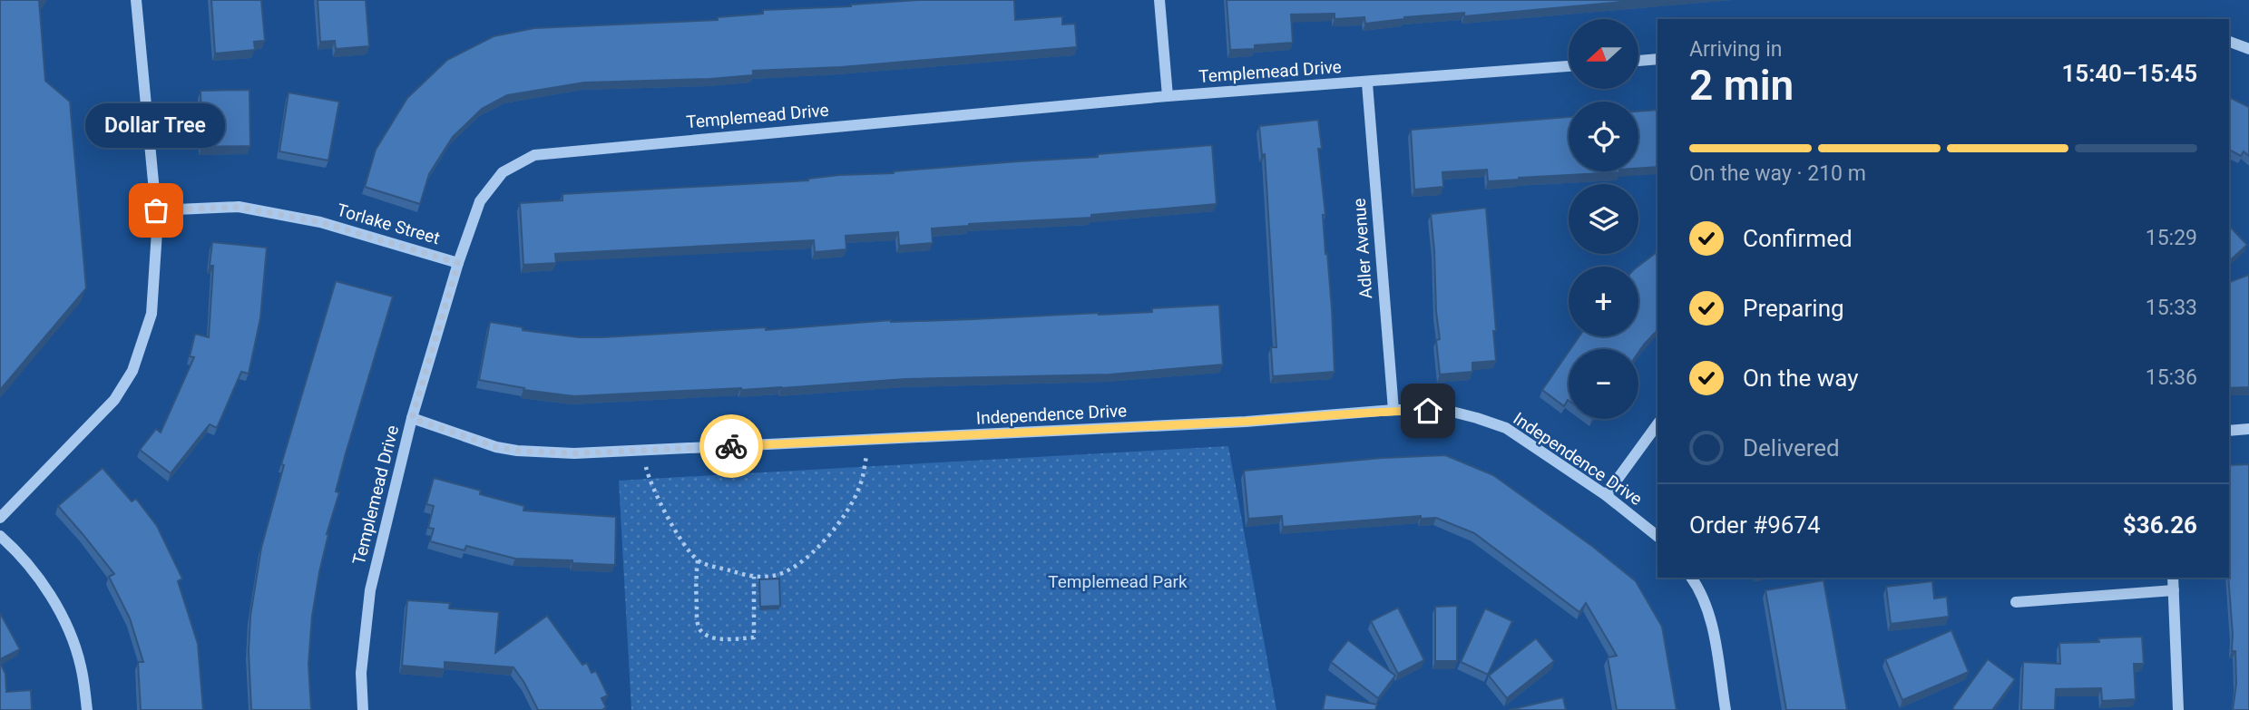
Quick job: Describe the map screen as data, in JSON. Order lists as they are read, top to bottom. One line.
{"streets":{"street":["Templemead Drive","Torlake Street","Adler Avenue","Independence Drive"]},"crossings":[["Templemead Drive","Torlake Street"],["Templemead Drive","Adler Avenue"],["Templemead Drive","Independence Drive"],["Adler Avenue","Independence Drive"]],"parks":["Templemead Park"],"places":["Dollar Tree"],"north":"left","page":{"map_buttons":["+","−"],"heading":["2 min","Arriving in","15:40–15:45"],"panel":["Order #9674","$36.26"],"bubble":"Dollar Tree","bar":"On the way · 210 m","list":[["Confirmed","15:29"],["Preparing","15:33"],["On the way","15:36"],"Delivered"]}}
